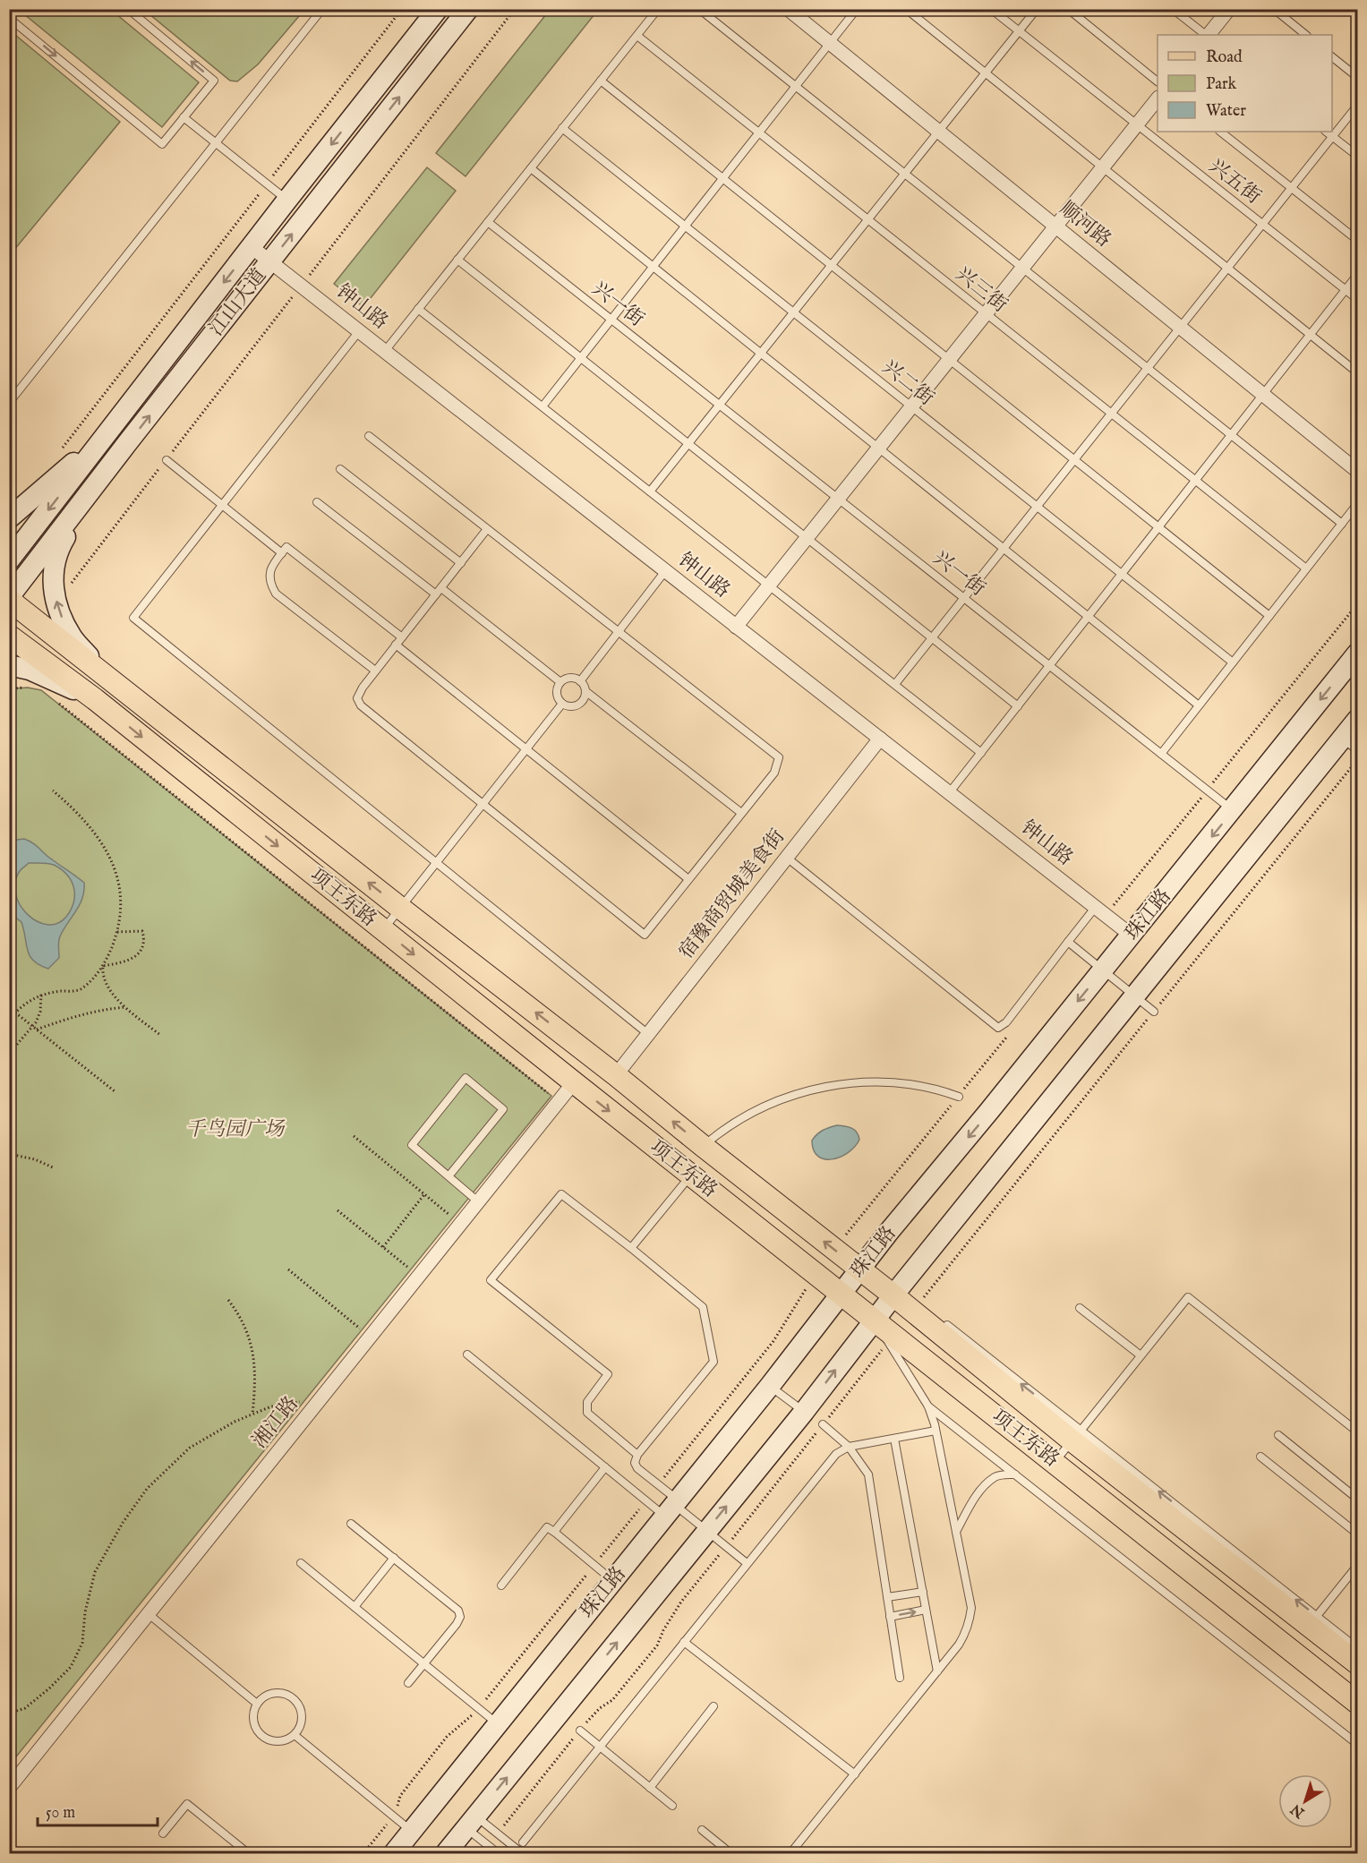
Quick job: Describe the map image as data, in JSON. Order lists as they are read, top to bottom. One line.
{"streets":{"main road":["项王东路"],"street":["顺河路","江山大道","钟山路","宿豫商贸城美食街","珠江路","湘江路"],"lane":["兴五街","兴三街","兴一街","兴二街"]},"crossings":[["江山大道","钟山路"],["江山大道","项王东路"],["兴一街","珠江路"],["钟山路","宿豫商贸城美食街"],["钟山路","珠江路"],["宿豫商贸城美食街","项王东路"],["项王东路","珠江路"],["项王东路","湘江路"]],"parks":["千鸟园广场"],"legend":["Road","Park","Water"],"scale_bar":"50 m","north":"bottom left"}
